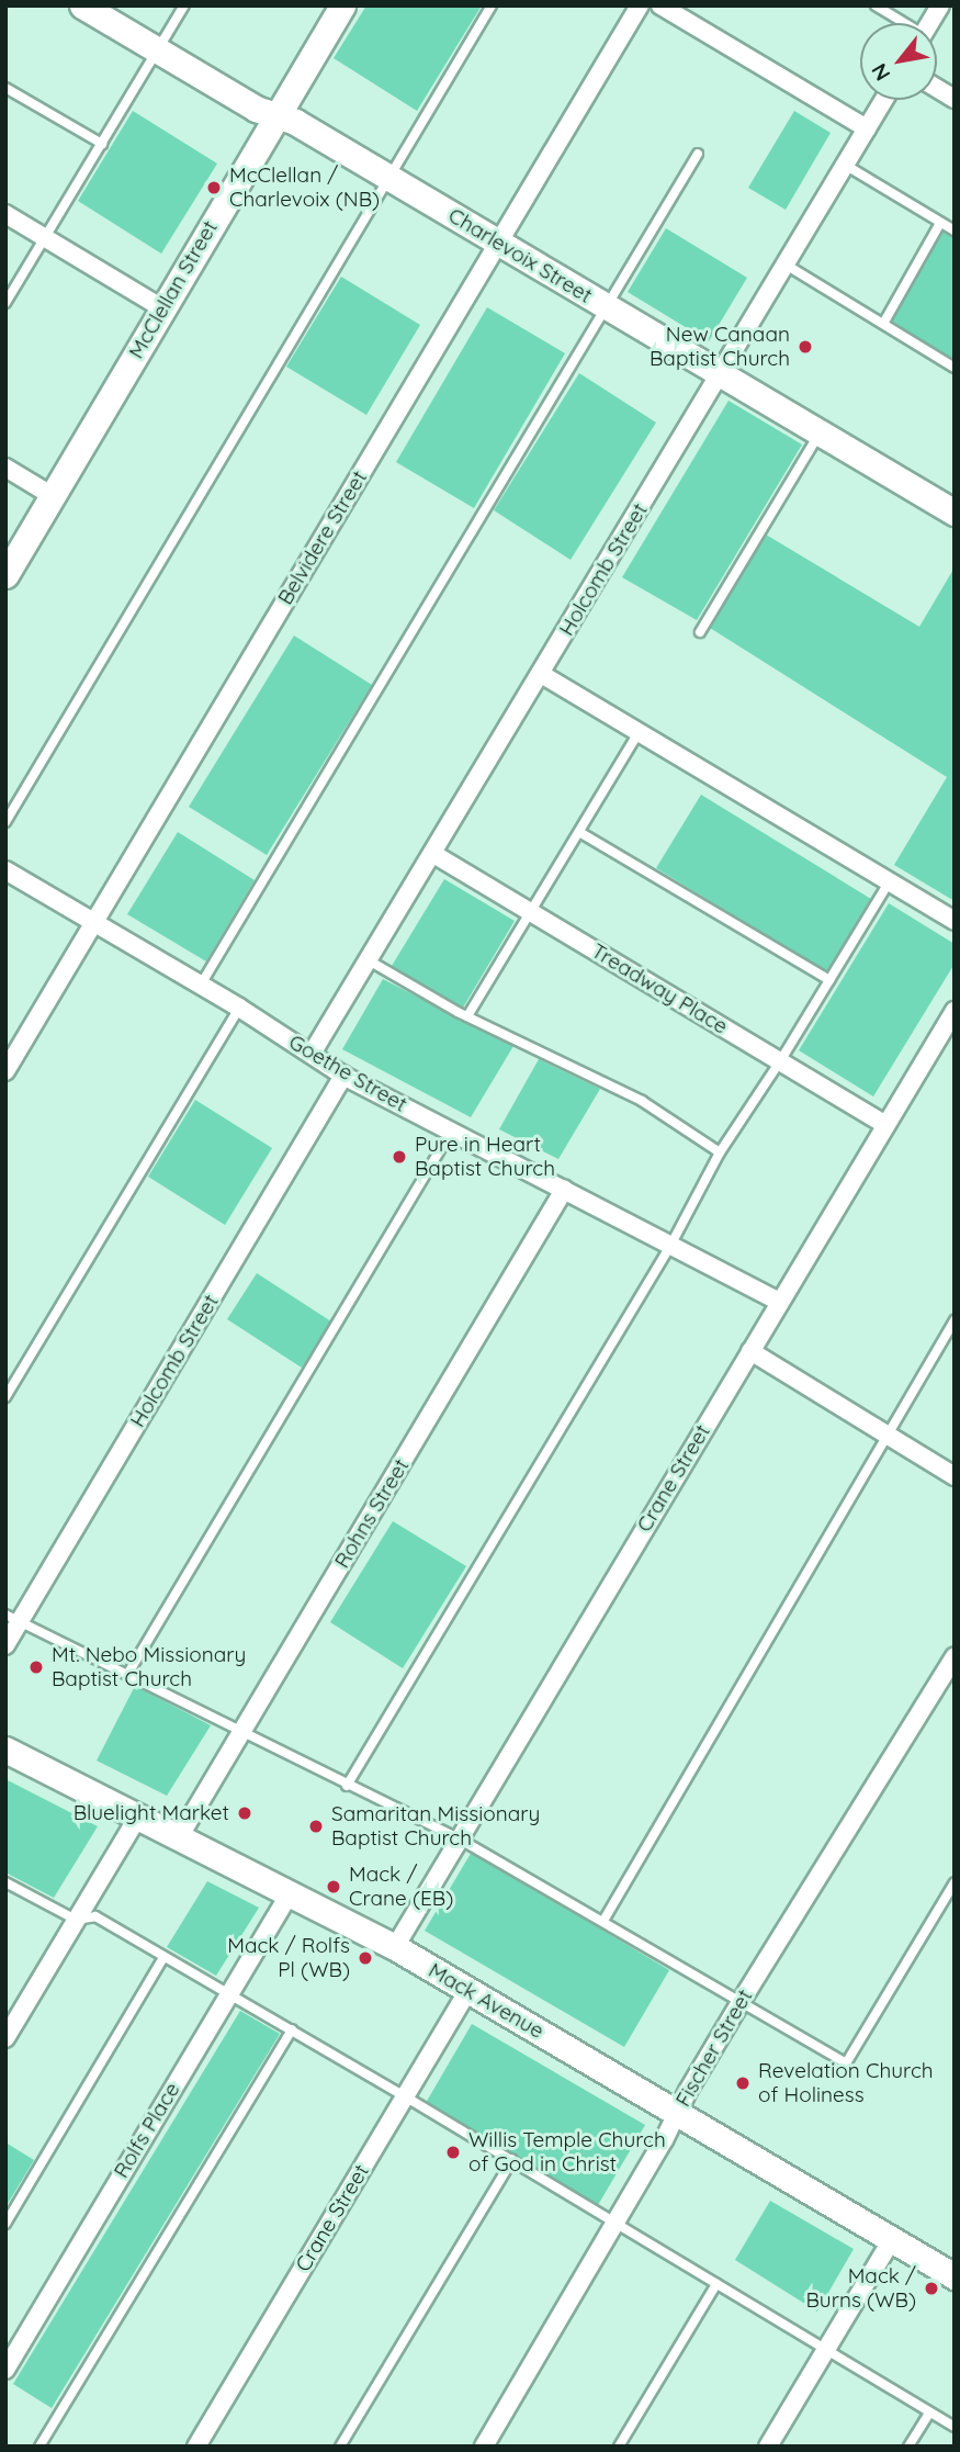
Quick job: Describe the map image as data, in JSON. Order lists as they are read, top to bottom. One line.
{"streets":{"street":["Charlevoix Street","McClellan Street","Belvidere Street","Holcomb Street","Treadway Place","Goethe Street","Crane Street","Rohns Street","Mack Avenue","Fischer Street","Rolfs Place"]},"crossings":[["Charlevoix Street","McClellan Street"],["Charlevoix Street","Belvidere Street"],["Charlevoix Street","Holcomb Street"],["Belvidere Street","Goethe Street"],["Holcomb Street","Treadway Place"],["Holcomb Street","Goethe Street"],["Treadway Place","Crane Street"],["Goethe Street","Crane Street"],["Goethe Street","Rohns Street"],["Crane Street","Mack Avenue"],["Rohns Street","Mack Avenue"],["Mack Avenue","Fischer Street"],["Mack Avenue","Rolfs Place"]],"places":["McClellan / Charlevoix (NB)","New Canaan Baptist Church","Pure in Heart Baptist Church","Mt. Nebo Missionary Baptist Church","Bluelight Market","Samaritan Missionary Baptist Church","Mack / Crane (EB)","Mack / Rolfs Pl (WB)","Revelation Church of Holiness","Willis Temple Church of God in Christ","Mack / Burns (WB)"],"north":"bottom left"}
